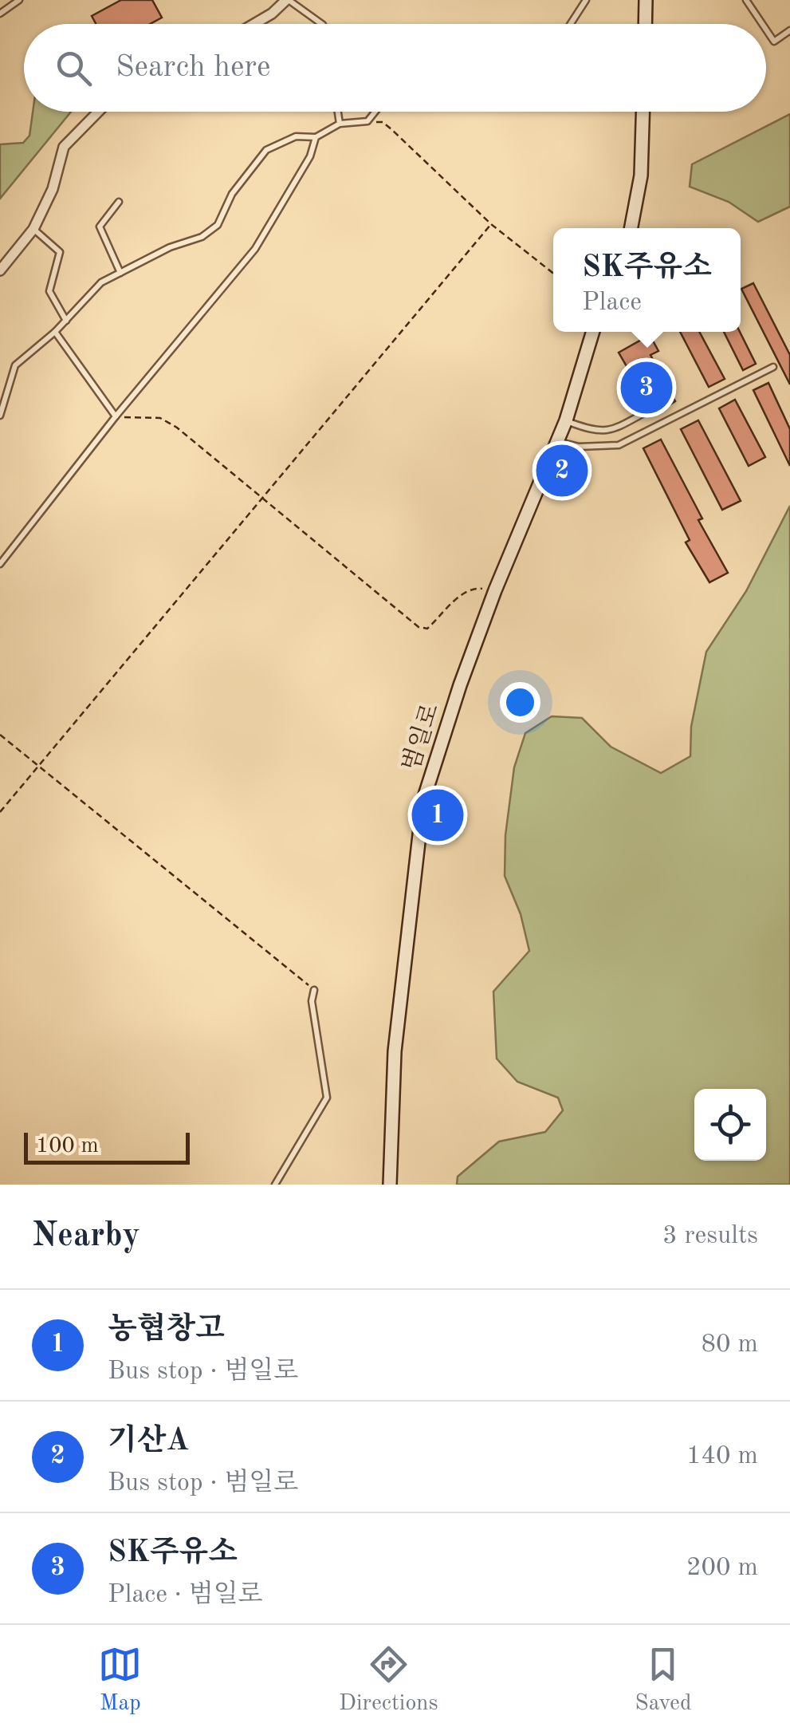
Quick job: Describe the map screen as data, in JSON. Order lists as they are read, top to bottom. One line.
{"streets":{"street":["범일로"]},"scale_bar":"100 m","page":{"search":"Search here","popup":["SK주유소","Place"],"pins":["3","2","1"],"scale":"100 m","heading":["Nearby","3 results"],"list":[{"mark":"1","name":"농협창고","note":"Bus stop · 범일로","value":"80 m"},{"mark":"2","name":"기산A","note":"Bus stop · 범일로","value":"140 m"},{"mark":"3","name":"SK주유소","note":"Place · 범일로","value":"200 m"}],"nav":["Map","Directions","Saved"]}}
